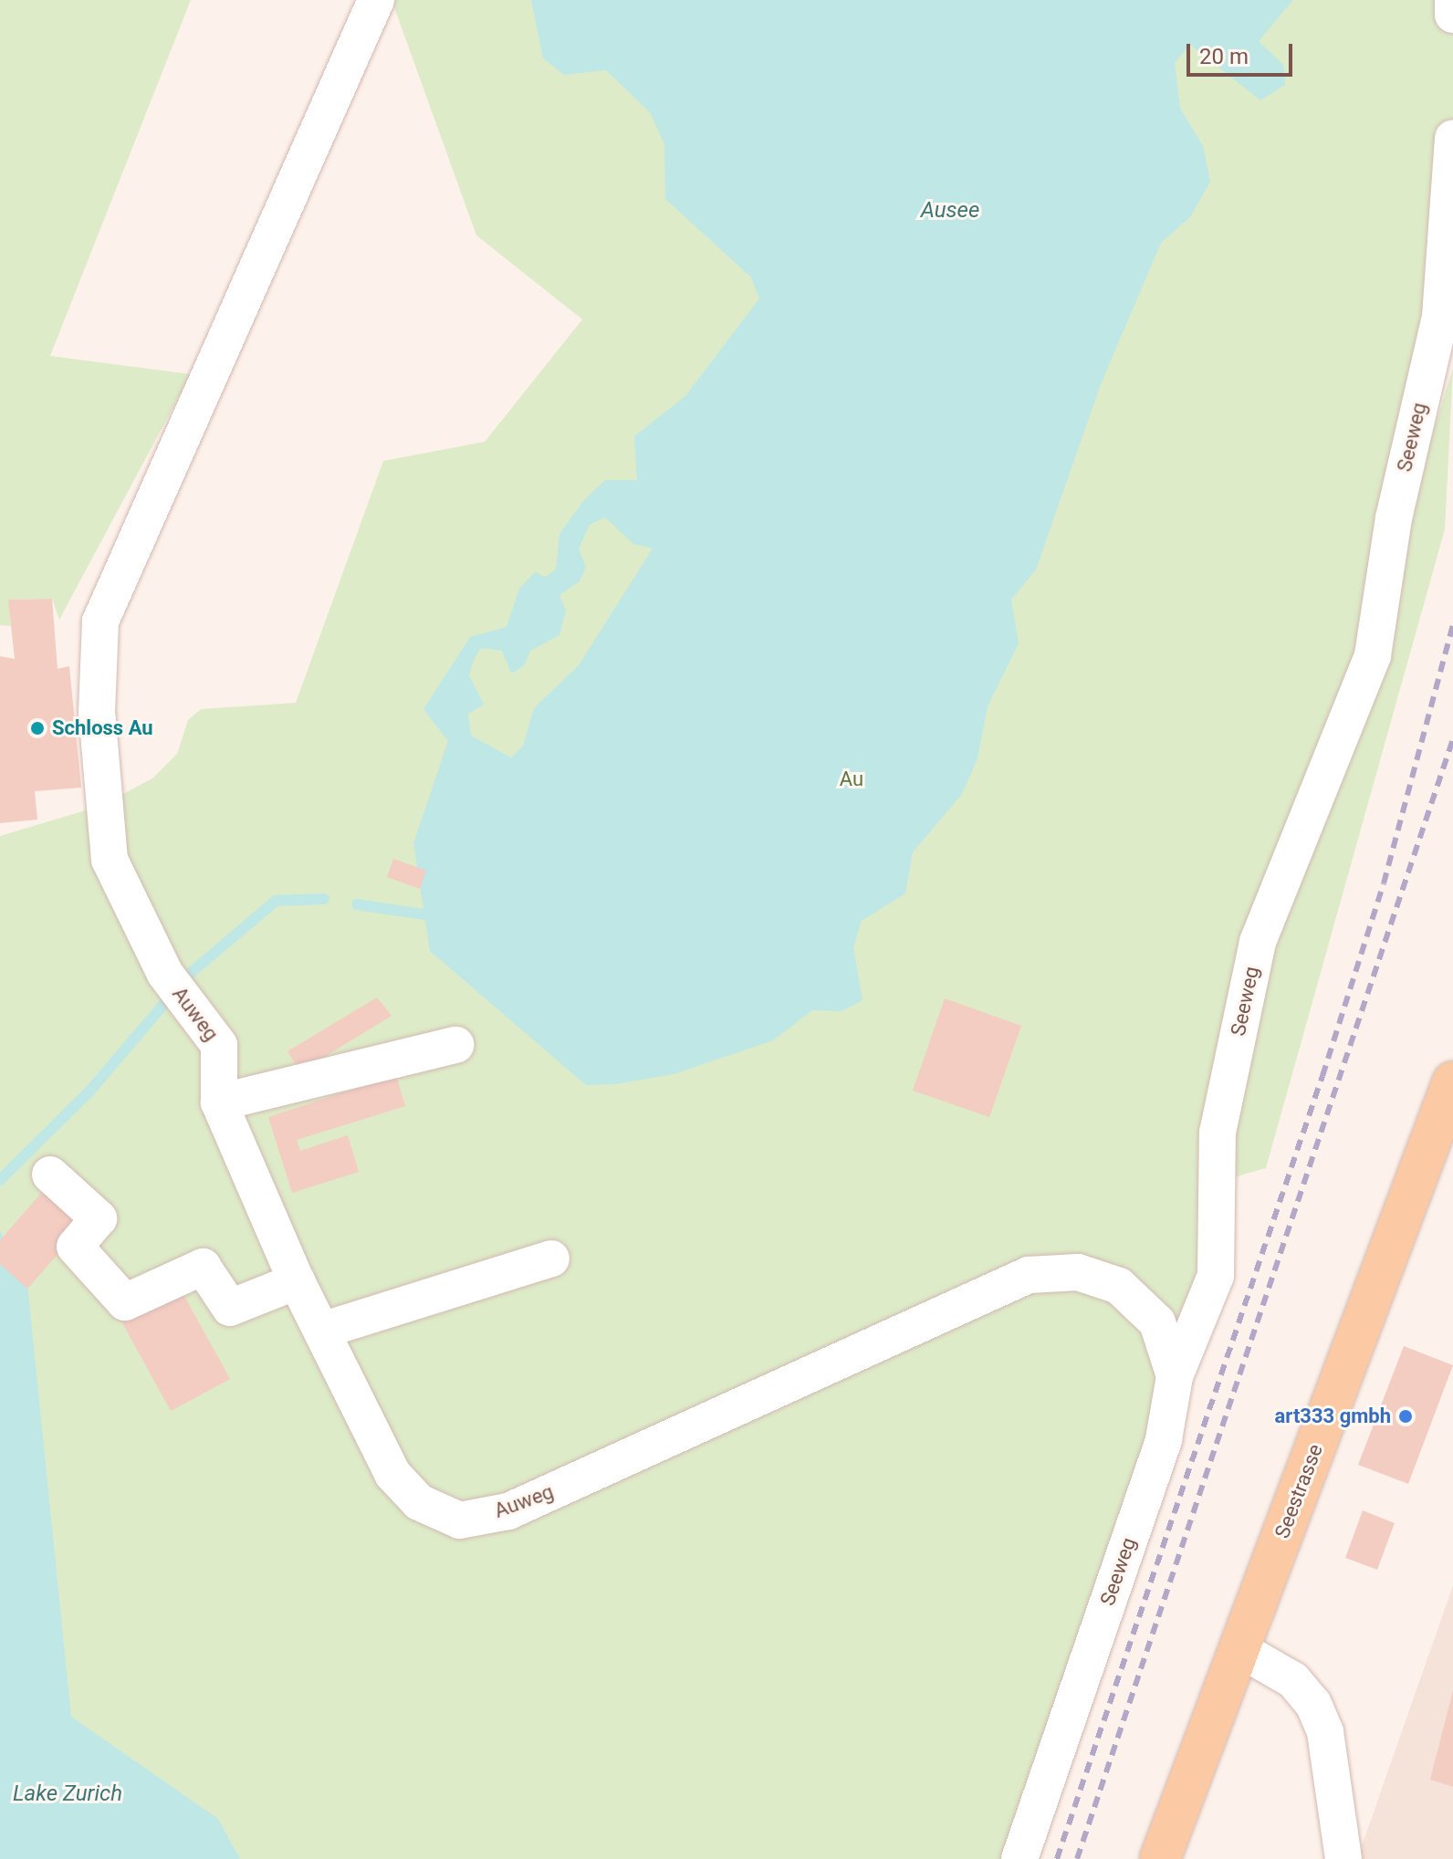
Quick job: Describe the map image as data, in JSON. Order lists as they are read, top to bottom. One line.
{"streets":{"main road":["Seestrasse"],"street":["Seeweg","Auweg"]},"crossings":[["Seeweg","Auweg"]],"water":["Ausee","Lake Zurich"],"parks":["Au"],"places":["Schloss Au","art333 gmbh"],"scale_bar":"20 m"}
